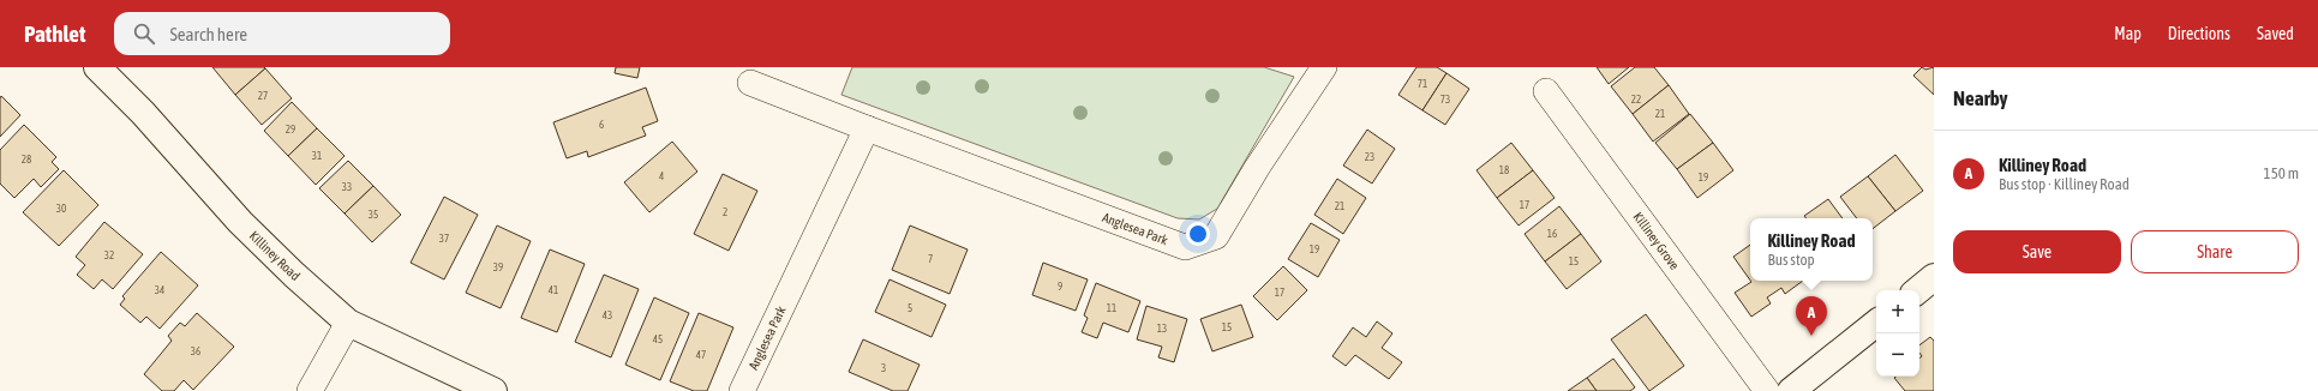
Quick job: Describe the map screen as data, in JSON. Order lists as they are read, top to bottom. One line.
{"streets":{"street":["Anglesea Park","Killiney Grove","Killiney Road"]},"house_numbers":["71","27","73","22","21","6","29","31","23","28","18","4","19","33","17","21","30","2","35","16","37","19","32","7","15","39","9","34","41","17","5","11","43","15","13","45","36","47","3"],"page":{"header":"Pathlet","search":"Search here","nav":["Map","Directions","Saved"],"heading":"Nearby","list":[{"mark":"A","name":"Killiney Road","note":"Bus stop · Killiney Road","value":"150 m"}],"buttons":["Save","Share"],"popup":["Killiney Road","Bus stop"],"map_buttons":["+","−"],"pins":"A"}}
